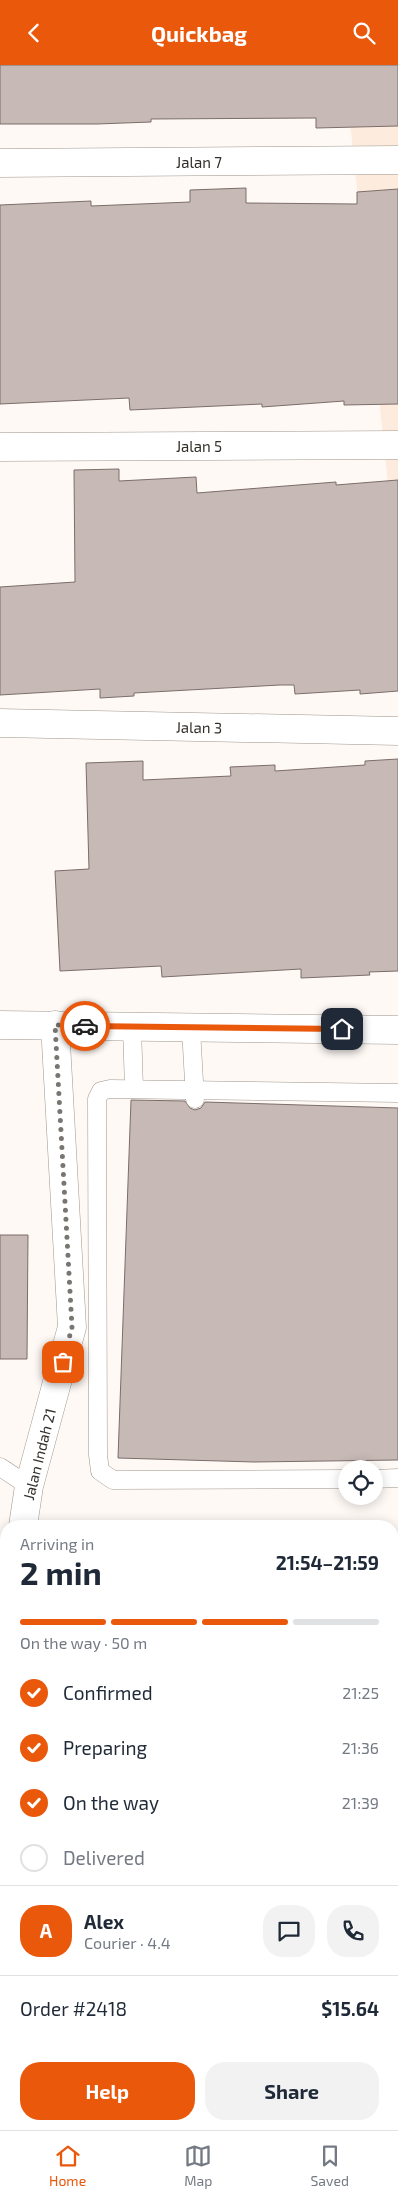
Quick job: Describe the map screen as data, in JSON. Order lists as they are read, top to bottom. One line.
{"streets":{"street":["Jalan 7","Jalan 5","Jalan 3","Jalan Indah 21"]},"page":{"header":"Quickbag","heading":["2 min","Arriving in","21:54–21:59"],"panel":["Alex","Courier · 4.4","Order #2418","$15.64"],"bar":"On the way · 50 m","list":[["Confirmed","21:25"],["Preparing","21:36"],["On the way","21:39"],"Delivered"],"round":"A","buttons":["Help","Share"],"tabs":["Home","Map","Saved"]}}
